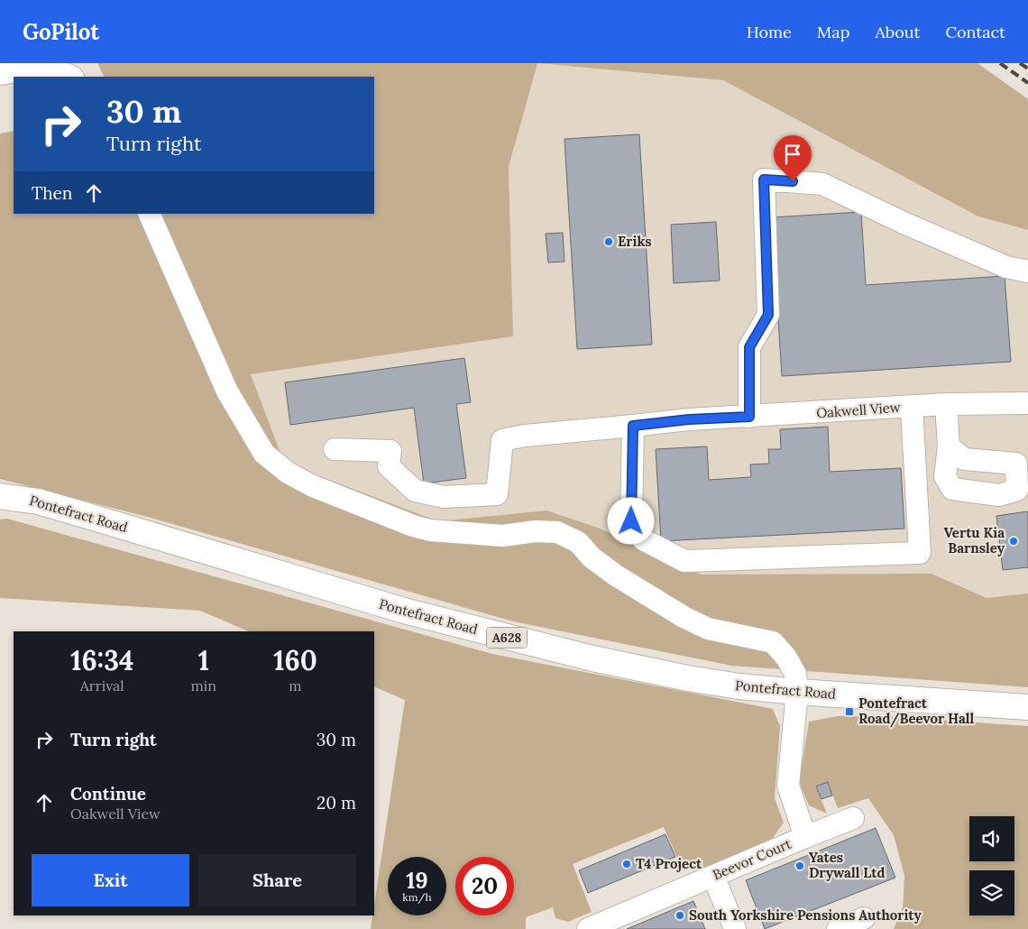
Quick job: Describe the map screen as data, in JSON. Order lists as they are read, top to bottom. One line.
{"streets":{"highway":["Pontefract Road","A628"],"street":["Oakwell View","Beevor Court"]},"crossings":[["Pontefract Road","Beevor Court"]],"places":{"other":["Eriks","Vertu Kia Barnsley","T4 Project","Yates Drywall Ltd","South Yorkshire Pensions Authority"],"transit":["Pontefract Road/Beevor Hall"]},"page":{"header":"GoPilot","nav":["Home","Map","About","Contact"],"turn":["30 m","Turn right"],"then":"Then","eta":["16:34","Arrival","1","min","160","m"],"list":[{"name":"Turn right","value":"30 m"},{"name":"Continue","note":"Oakwell View","value":"20 m"}],"buttons":["Exit","Share"],"speed":"19 km/h","limit":"20"}}
